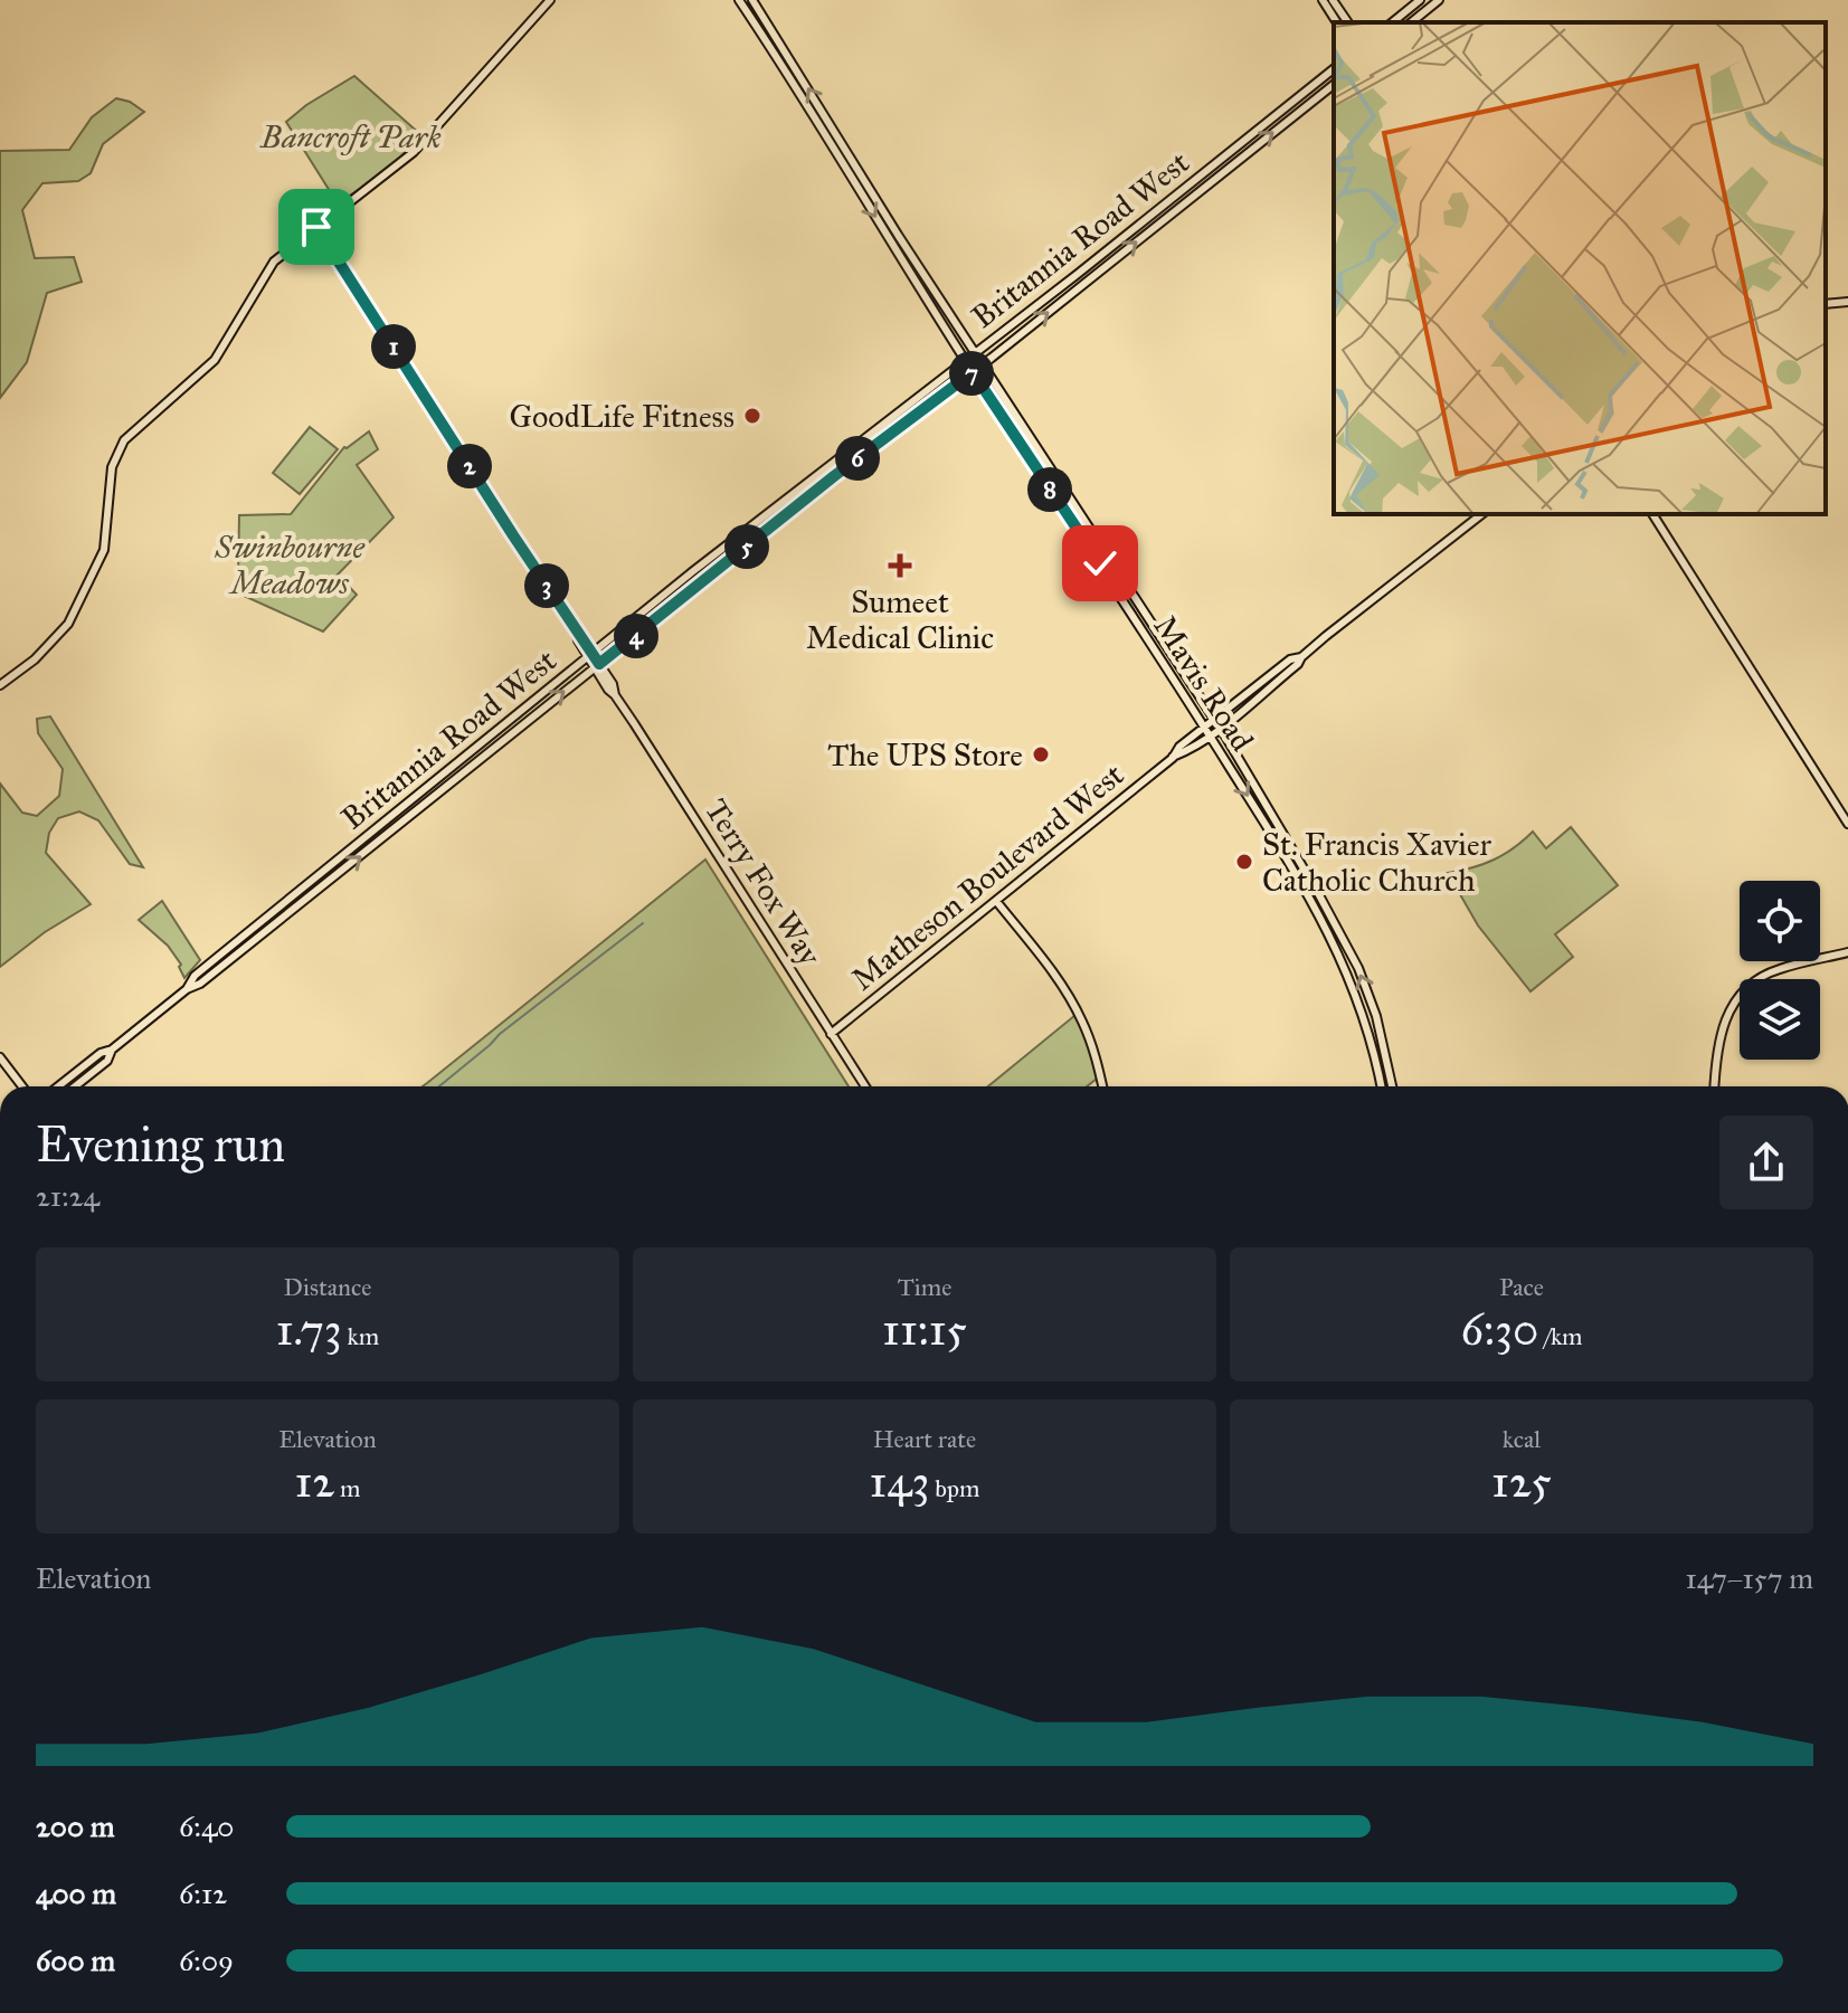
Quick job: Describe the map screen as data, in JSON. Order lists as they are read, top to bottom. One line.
{"streets":{"main road":["Britannia Road West","Mavis Road","Matheson Boulevard West","Terry Fox Way"]},"crossings":[["Britannia Road West","Mavis Road"],["Britannia Road West","Terry Fox Way"],["Mavis Road","Matheson Boulevard West"],["Matheson Boulevard West","Terry Fox Way"]],"parks":["Bancroft Park","Swinbourne Meadows"],"places":{"other":["GoodLife Fitness","The UPS Store","St. Francis Xavier Catholic Church"],"health":["Sumeet Medical Clinic"]},"page":{"pins":["1","7","6","2","8","5","3","4"],"heading":["Evening run","21:24"],"stats":[["Distance","1.73 km"],["Time","11:15"],["Pace","6:30 /km"],["Elevation","12 m"],["Heart rate","143 bpm"],["kcal","125"]],"chart":["Elevation","147–157 m"],"list":[{"name":"200 m","note":"6:40"},{"name":"400 m","note":"6:12"},{"name":"600 m","note":"6:09"}]}}
